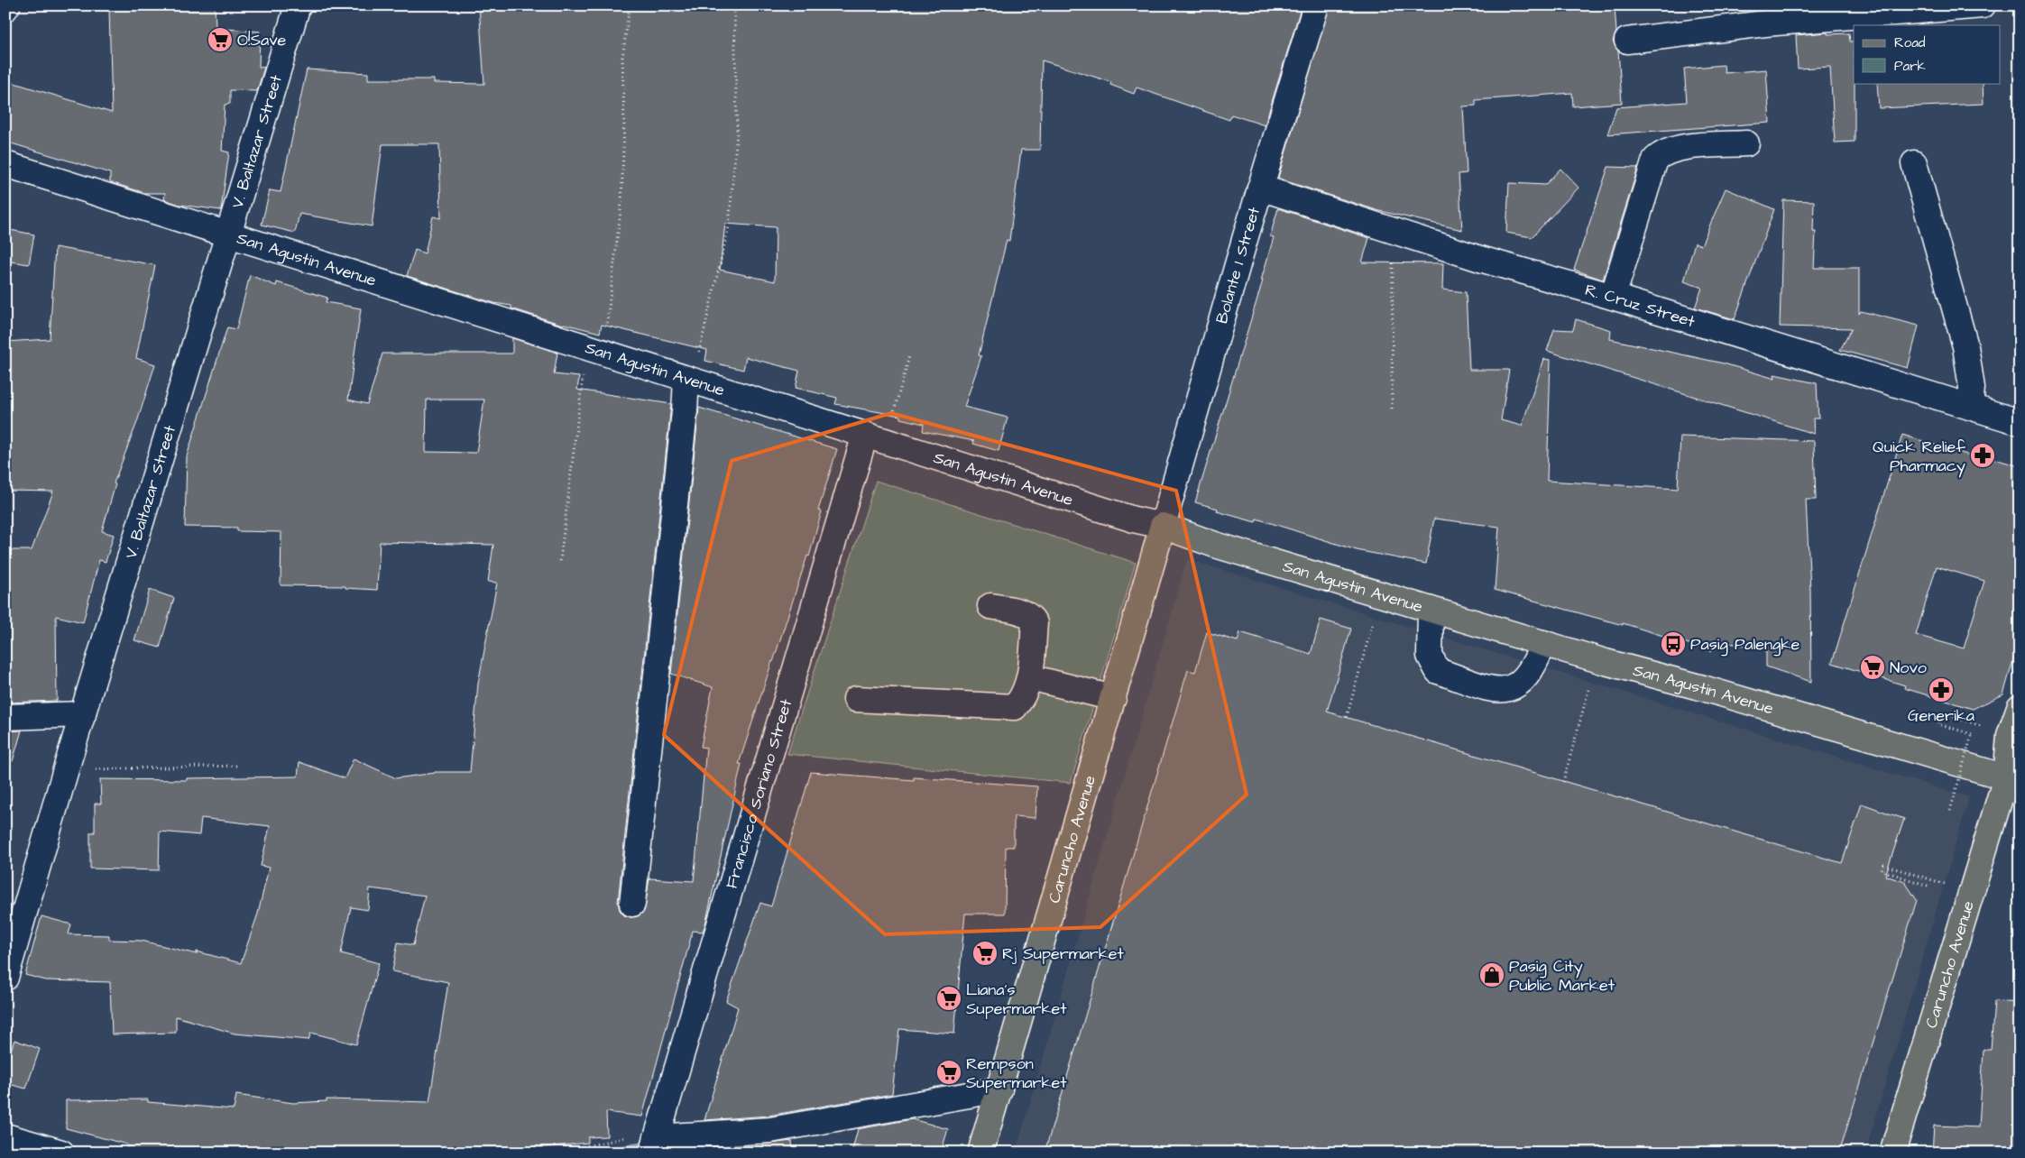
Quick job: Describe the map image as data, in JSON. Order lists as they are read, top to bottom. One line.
{"streets":{"main road":["San Agustin Avenue","Caruncho Avenue"],"street":["V. Baltazar Street","Bolante 1 Street","R. Cruz Street","Francisco Soriano Street"]},"crossings":[["V. Baltazar Street","San Agustin Avenue"],["San Agustin Avenue","Bolante 1 Street"],["San Agustin Avenue","Francisco Soriano Street"],["San Agustin Avenue","Caruncho Avenue"],["Bolante 1 Street","R. Cruz Street"],["Bolante 1 Street","Caruncho Avenue"]],"places":{"supermarket":["O!Save","Novo","Rj Supermarket","Liana's Supermarket","Rempson Supermarket"],"pharmacy":["Quick Relief Pharmacy","Generika"],"bus stop":["Pasig Palengke"],"shop":["Pasig City Public Market"]},"legend":["Road","Park"]}
